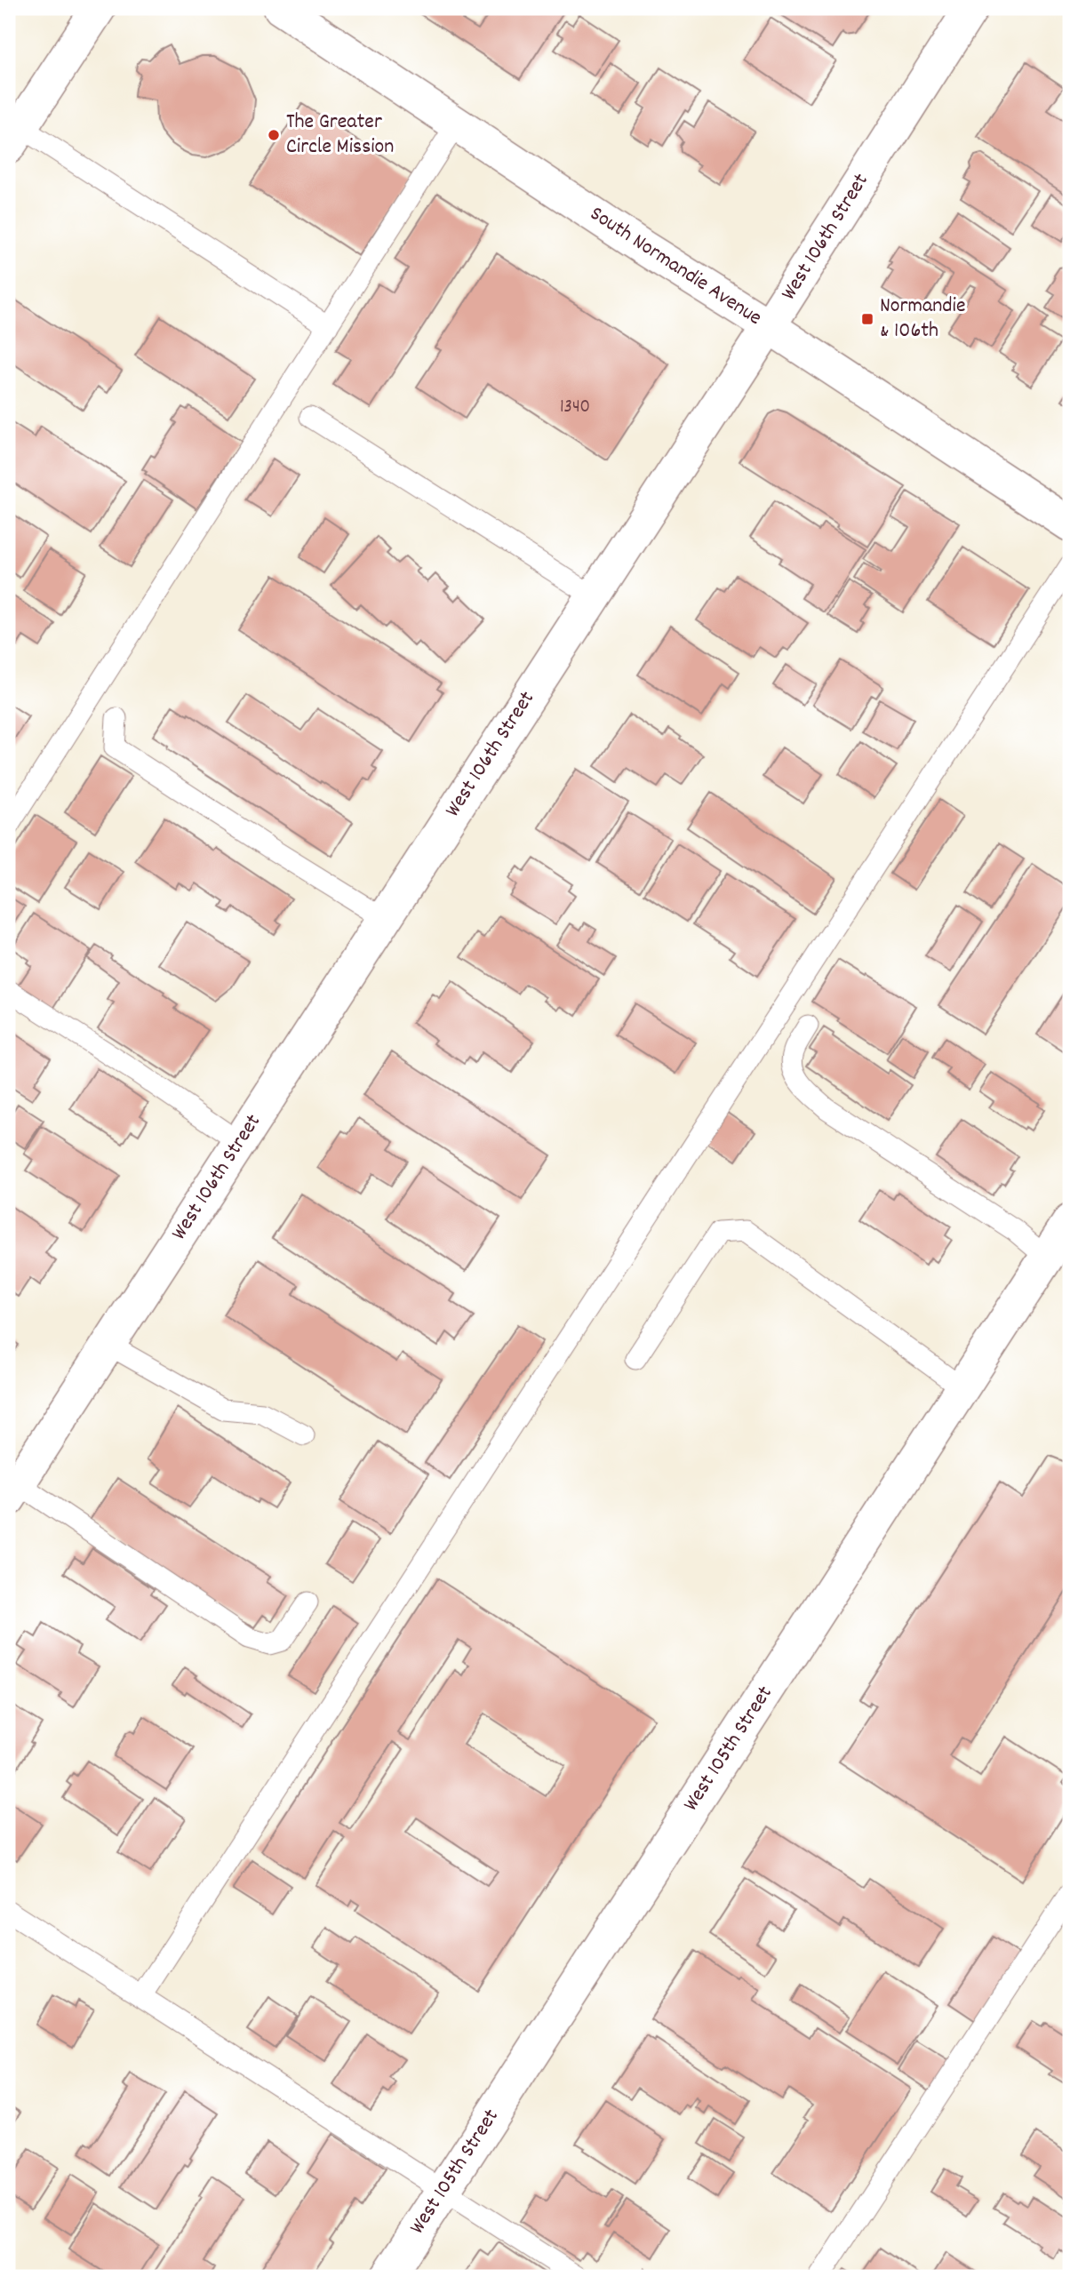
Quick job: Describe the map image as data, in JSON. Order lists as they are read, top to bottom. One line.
{"streets":{"street":["West 106th Street","South Normandie Avenue","West 105th Street"]},"crossings":[["West 106th Street","South Normandie Avenue"]],"places":{"other":["The Greater Circle Mission"],"transit":["Normandie & 106th"]},"house_numbers":["1340"]}
